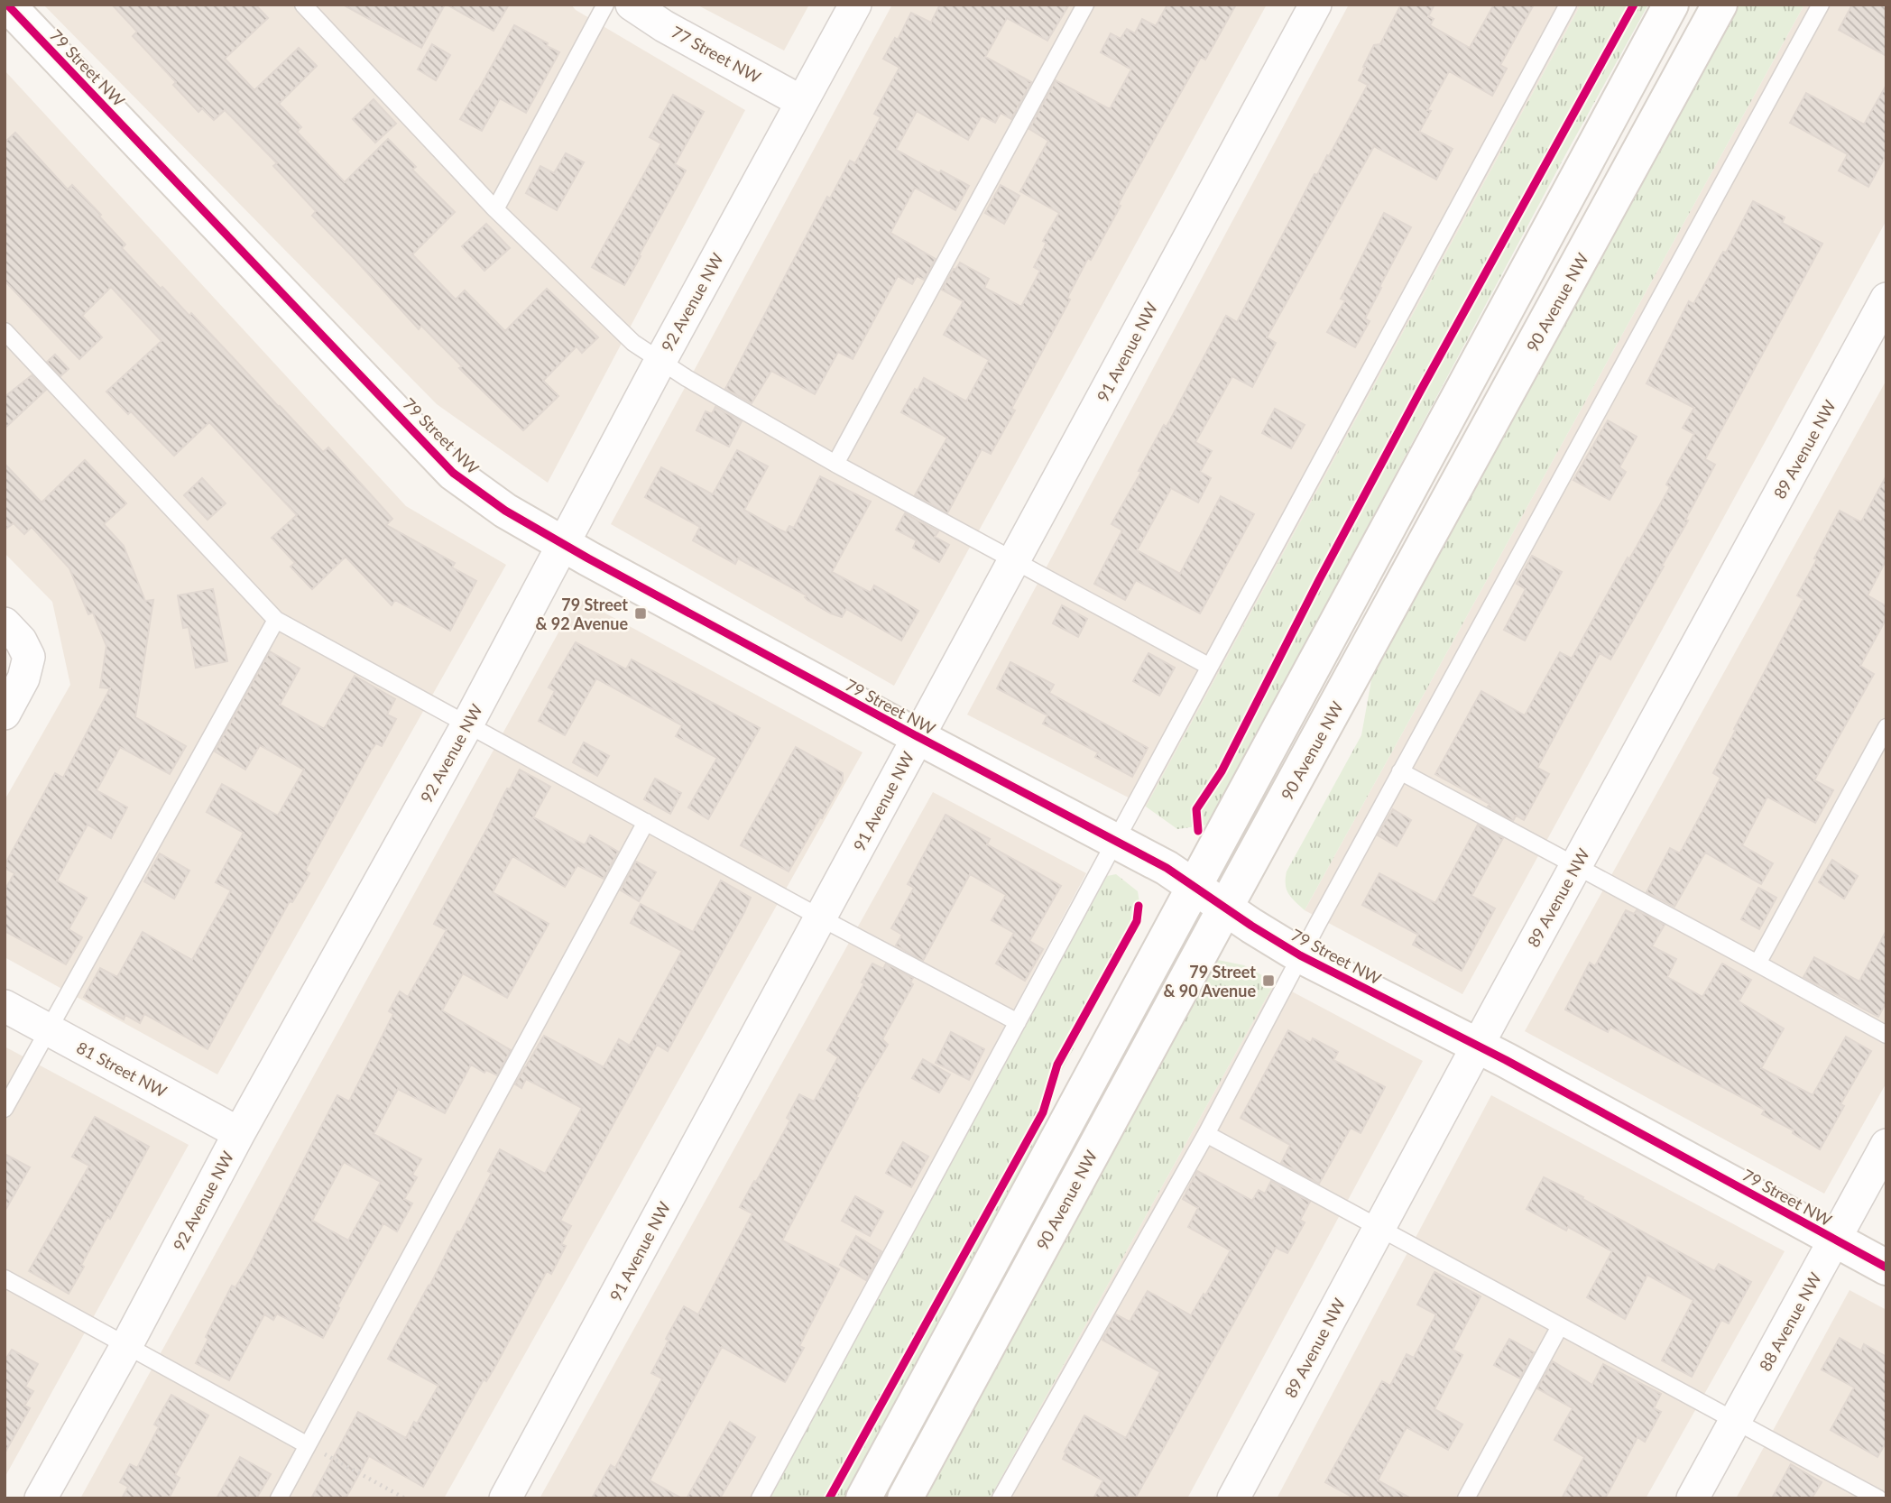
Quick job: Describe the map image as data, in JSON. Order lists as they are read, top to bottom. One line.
{"streets":{"main road":["79 Street NW","90 Avenue NW"],"street":["77 Street NW","92 Avenue NW","91 Avenue NW","89 Avenue NW","81 Street NW","88 Avenue NW"]},"crossings":[["77 Street NW","92 Avenue NW"],["79 Street NW","92 Avenue NW"],["79 Street NW","90 Avenue NW"],["79 Street NW","91 Avenue NW"],["79 Street NW","89 Avenue NW"],["79 Street NW","88 Avenue NW"],["92 Avenue NW","81 Street NW"]],"places":{"transit":["79 Street & 92 Avenue","79 Street & 90 Avenue"]}}
